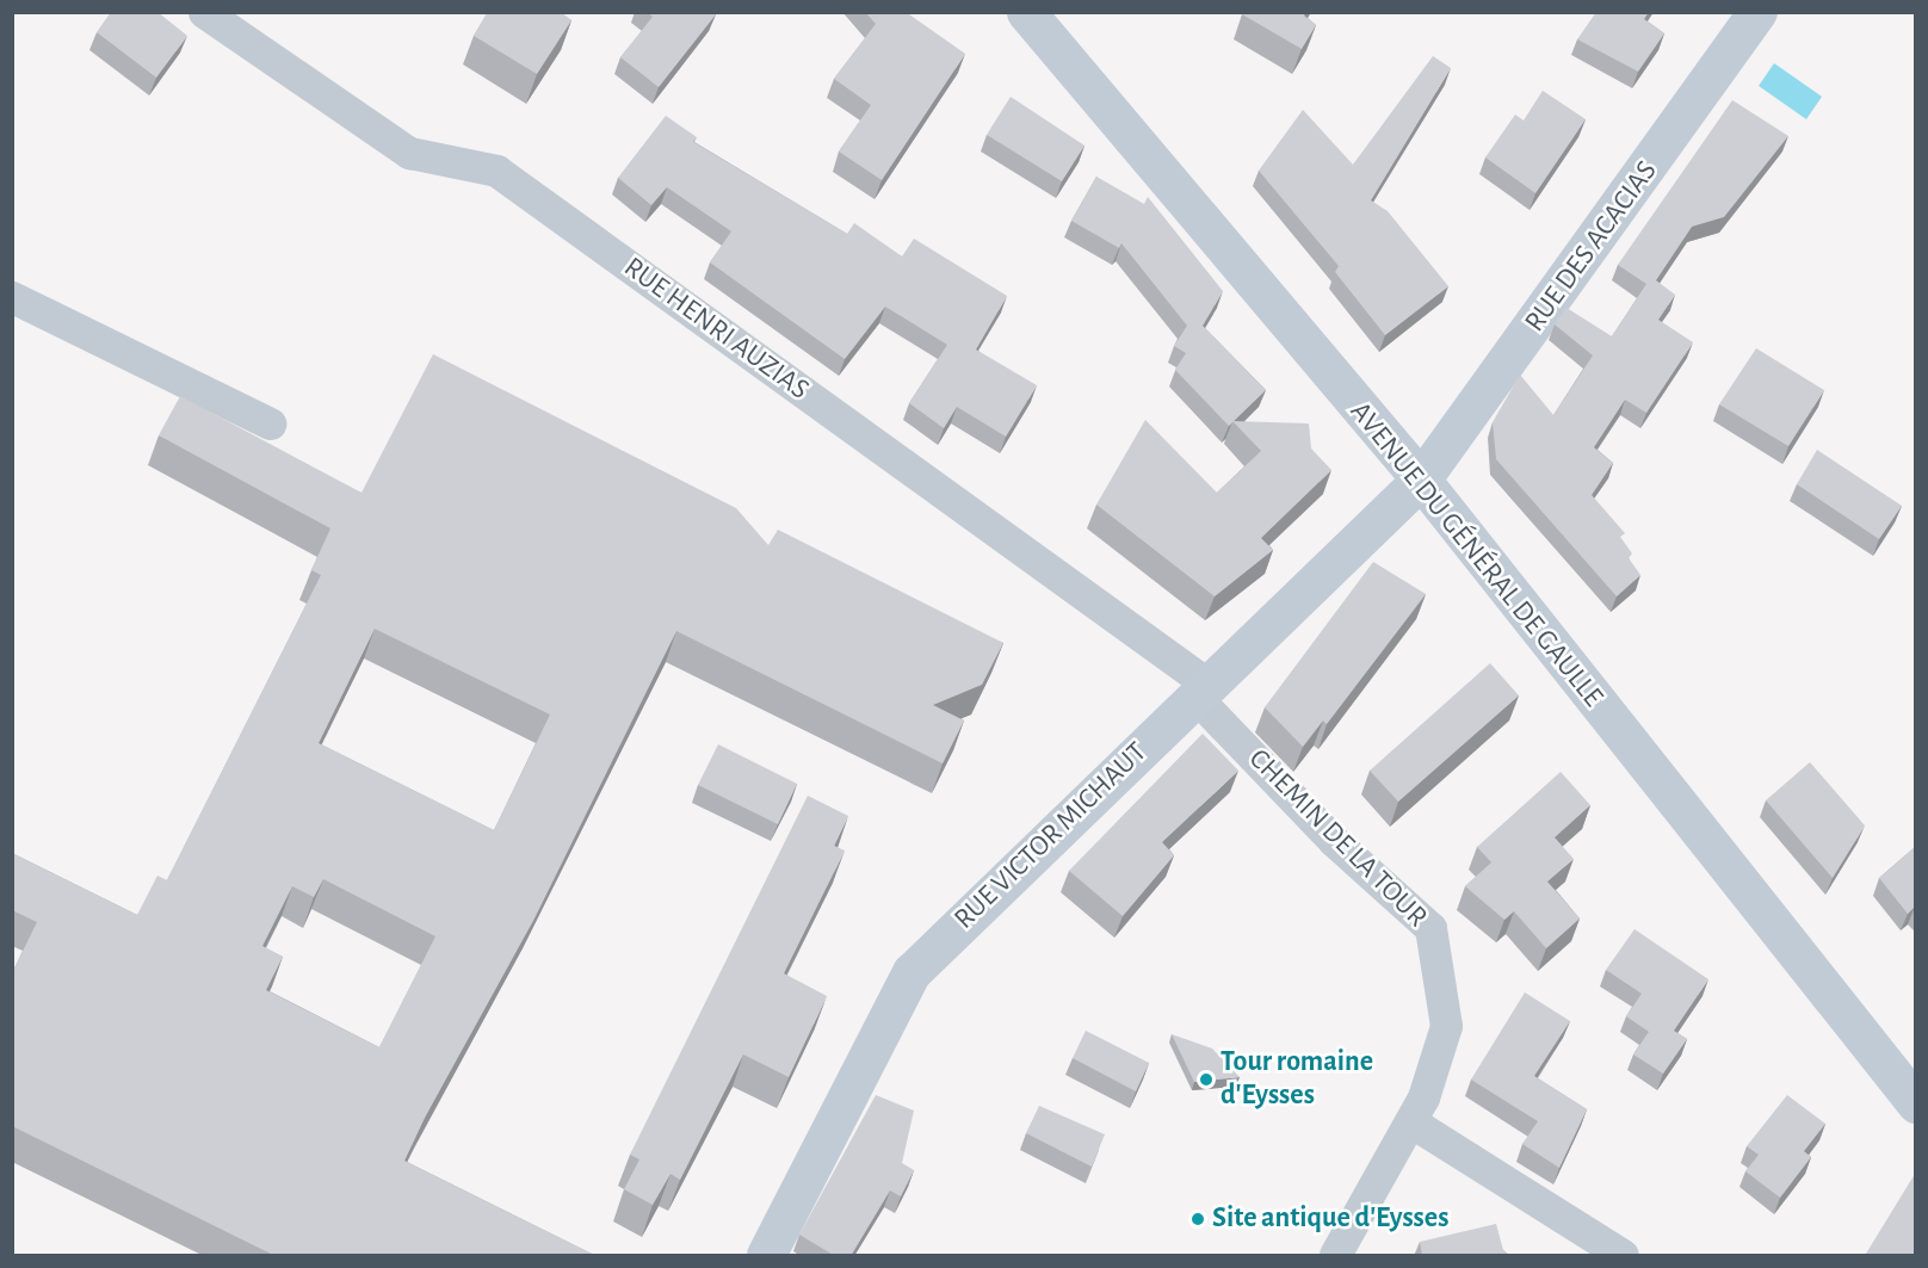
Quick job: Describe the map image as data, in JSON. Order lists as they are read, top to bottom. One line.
{"streets":{"street":["RUE DES ACACIAS","RUE HENRI AUZIAS","AVENUE DU GÉNÉRAL DE GAULLE","RUE VICTOR MICHAUT","CHEMIN DE LA TOUR"]},"crossings":[["RUE DES ACACIAS","AVENUE DU GÉNÉRAL DE GAULLE"],["RUE DES ACACIAS","RUE VICTOR MICHAUT"],["RUE HENRI AUZIAS","RUE VICTOR MICHAUT"],["RUE HENRI AUZIAS","CHEMIN DE LA TOUR"],["AVENUE DU GÉNÉRAL DE GAULLE","RUE VICTOR MICHAUT"],["RUE VICTOR MICHAUT","CHEMIN DE LA TOUR"]],"places":["Tour romaine d'Eysses","Site antique d'Eysses"]}
